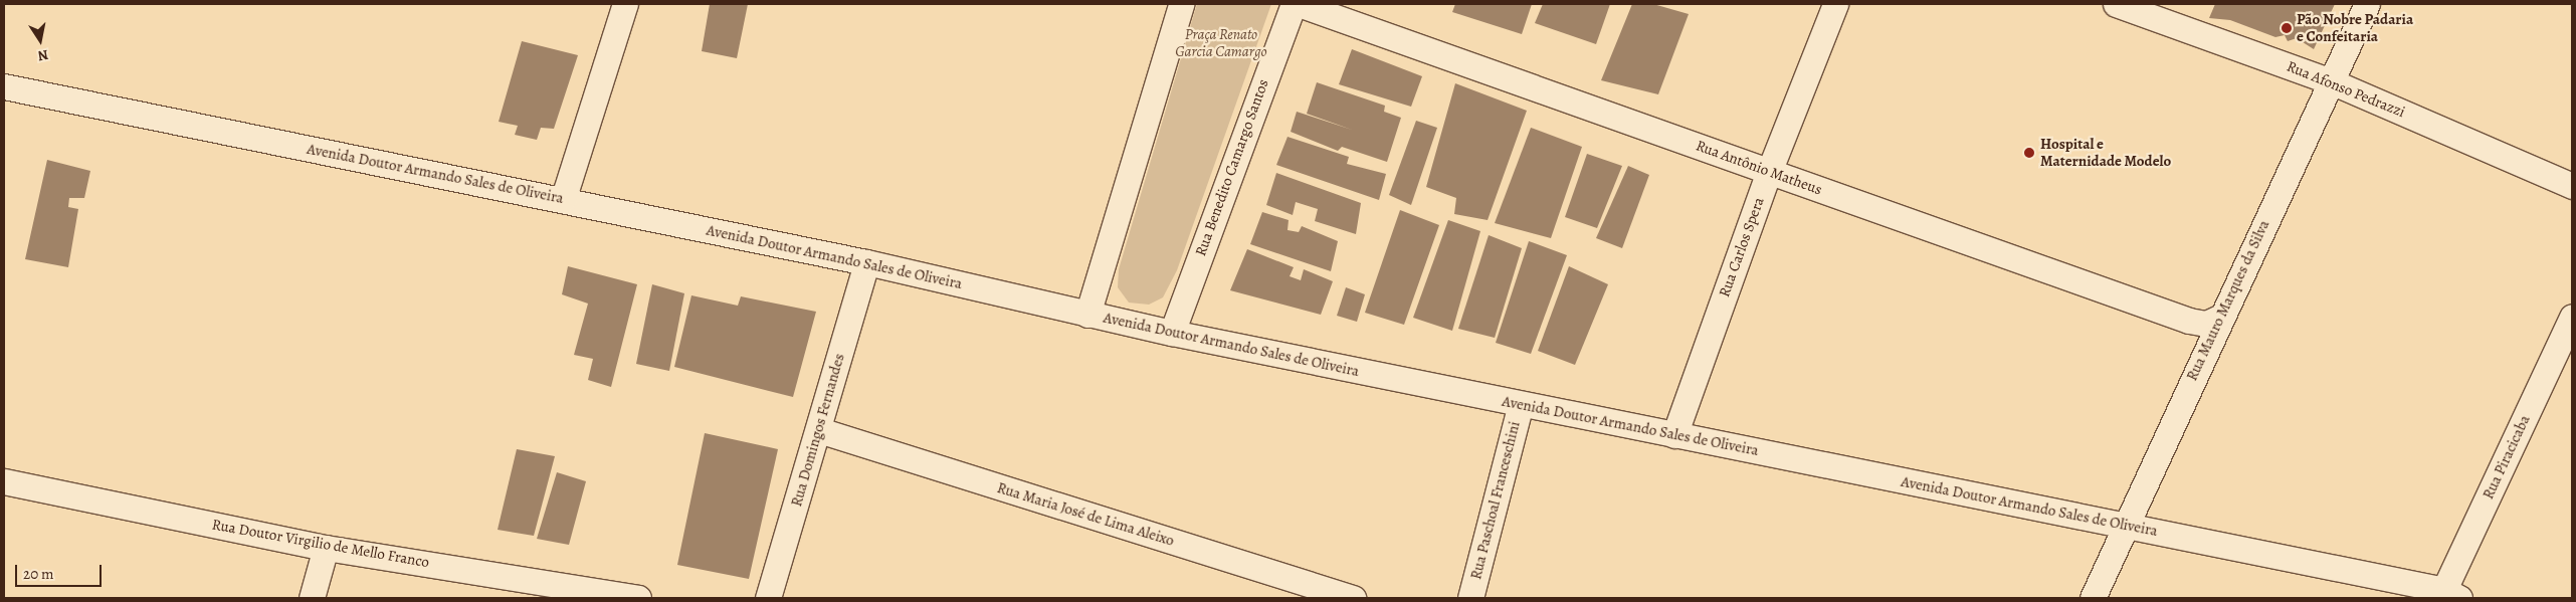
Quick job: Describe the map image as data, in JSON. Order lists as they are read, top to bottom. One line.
{"streets":{"street":["Rua Afonso Pedrazzi","Rua Benedito Camargo Santos","Rua Antônio Matheus","Avenida Doutor Armando Sales de Oliveira","Rua Carlos Spera","Rua Mauro Marques da Silva","Rua Domingos Fernandes","Rua Piracicaba","Rua Paschoal Franceschini","Rua Maria José de Lima Aleixo","Rua Doutor Virgilio de Mello Franco"]},"crossings":[["Rua Afonso Pedrazzi","Rua Mauro Marques da Silva"],["Rua Benedito Camargo Santos","Avenida Doutor Armando Sales de Oliveira"],["Rua Antônio Matheus","Rua Carlos Spera"],["Rua Antônio Matheus","Rua Mauro Marques da Silva"],["Avenida Doutor Armando Sales de Oliveira","Rua Carlos Spera"],["Avenida Doutor Armando Sales de Oliveira","Rua Mauro Marques da Silva"],["Avenida Doutor Armando Sales de Oliveira","Rua Domingos Fernandes"],["Avenida Doutor Armando Sales de Oliveira","Rua Piracicaba"],["Avenida Doutor Armando Sales de Oliveira","Rua Paschoal Franceschini"],["Rua Domingos Fernandes","Rua Maria José de Lima Aleixo"]],"parks":["Praça Renato Garcia Camargo"],"places":["Pão Nobre Padaria e Confeitaria","Hospital e Maternidade Modelo"],"scale_bar":"20 m","north":"bottom"}
